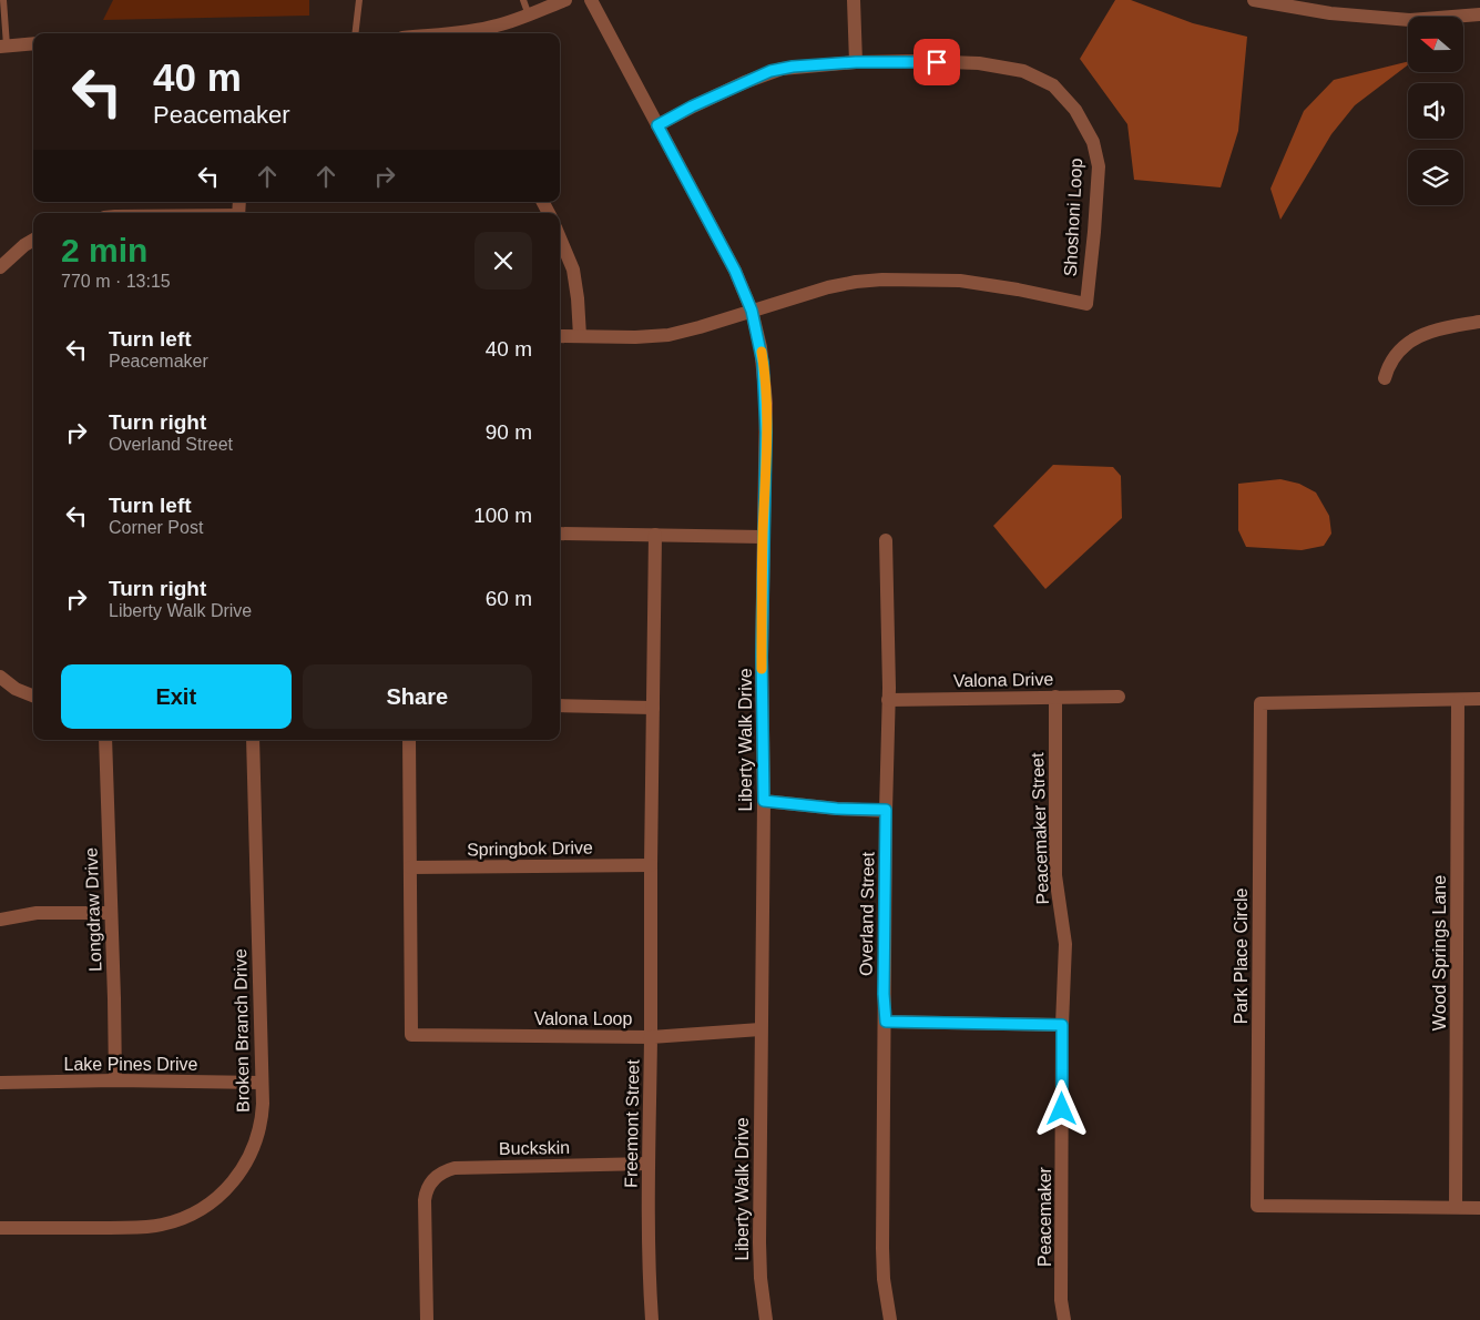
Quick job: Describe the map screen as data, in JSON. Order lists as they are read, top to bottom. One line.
{"streets":{"street":["Shoshoni Loop","Valona Drive","Liberty Walk Drive","Peacemaker Street","Springbok Drive","Longdraw Drive","Overland Street","Wood Springs Lane","Park Place Circle","Valona Loop","Broken Branch Drive","Lake Pines Drive","Freemont Street","Buckskin","Peacemaker"]},"crossings":[["Shoshoni Loop","Liberty Walk Drive"],["Valona Drive","Peacemaker Street"],["Valona Drive","Overland Street"],["Liberty Walk Drive","Freemont Street"],["Peacemaker Street","Peacemaker"],["Springbok Drive","Valona Loop"],["Longdraw Drive","Lake Pines Drive"],["Wood Springs Lane","Park Place Circle"],["Valona Loop","Freemont Street"],["Broken Branch Drive","Lake Pines Drive"],["Freemont Street","Buckskin"]],"north":"left","page":{"turn":["40 m","Peacemaker"],"heading":["2 min","770 m · 13:15"],"list":[{"name":"Turn left","note":"Peacemaker","value":"40 m"},{"name":"Turn right","note":"Overland Street","value":"90 m"},{"name":"Turn left","note":"Corner Post","value":"100 m"},{"name":"Turn right","note":"Liberty Walk Drive","value":"60 m"}],"buttons":["Exit","Share"]}}
